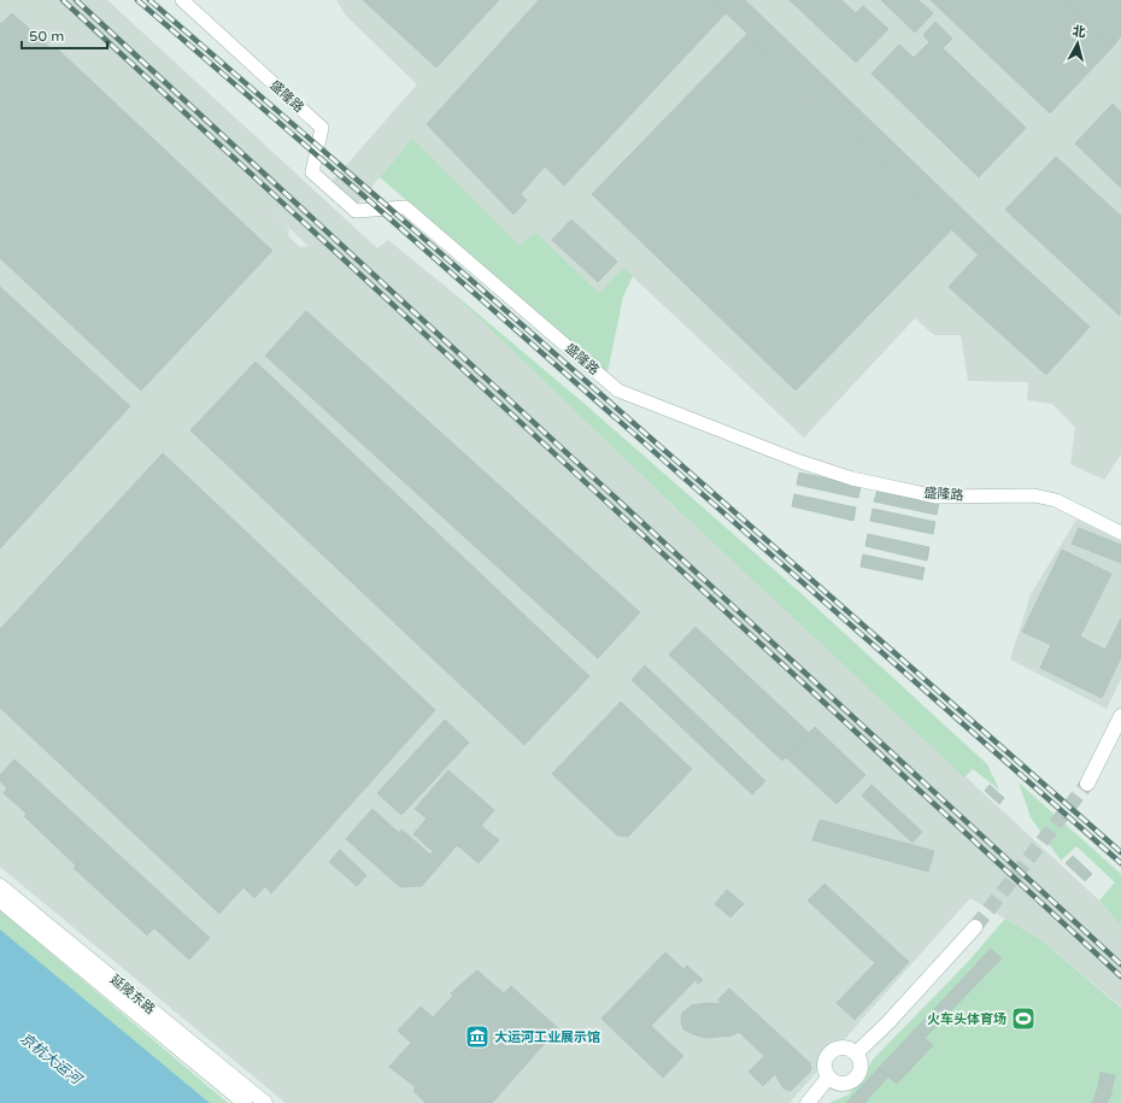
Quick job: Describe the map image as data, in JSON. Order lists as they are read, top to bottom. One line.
{"streets":{"main road":["延陵东路"],"street":["盛隆路"]},"water":["京杭大运河"],"places":{"sports":["火车头体育场"],"museum":["大运河工业展示馆"]},"scale_bar":"50 m","north":"top"}
